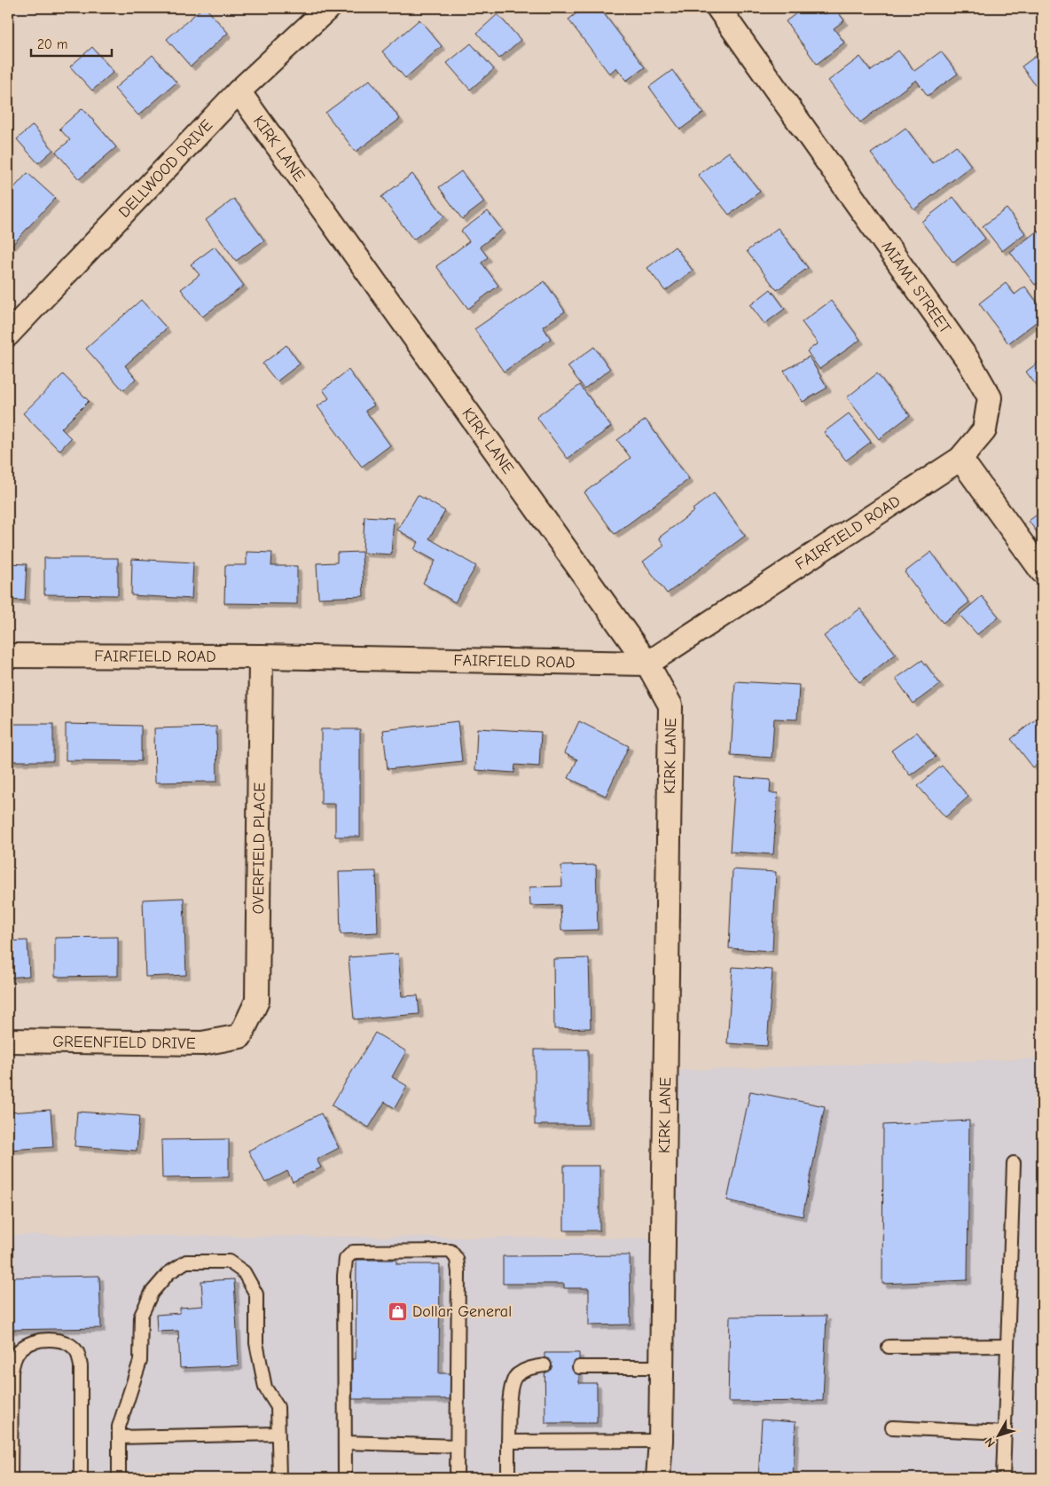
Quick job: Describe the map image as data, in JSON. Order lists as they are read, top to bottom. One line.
{"streets":{"street":["KIRK LANE","DELLWOOD DRIVE","MIAMI STREET","FAIRFIELD ROAD","OVERFIELD PLACE","GREENFIELD DRIVE"]},"crossings":[["KIRK LANE","DELLWOOD DRIVE"],["KIRK LANE","FAIRFIELD ROAD"],["MIAMI STREET","FAIRFIELD ROAD"],["FAIRFIELD ROAD","OVERFIELD PLACE"],["OVERFIELD PLACE","GREENFIELD DRIVE"]],"places":{"shop":["Dollar General"]},"scale_bar":"20 m","north":"bottom left"}
